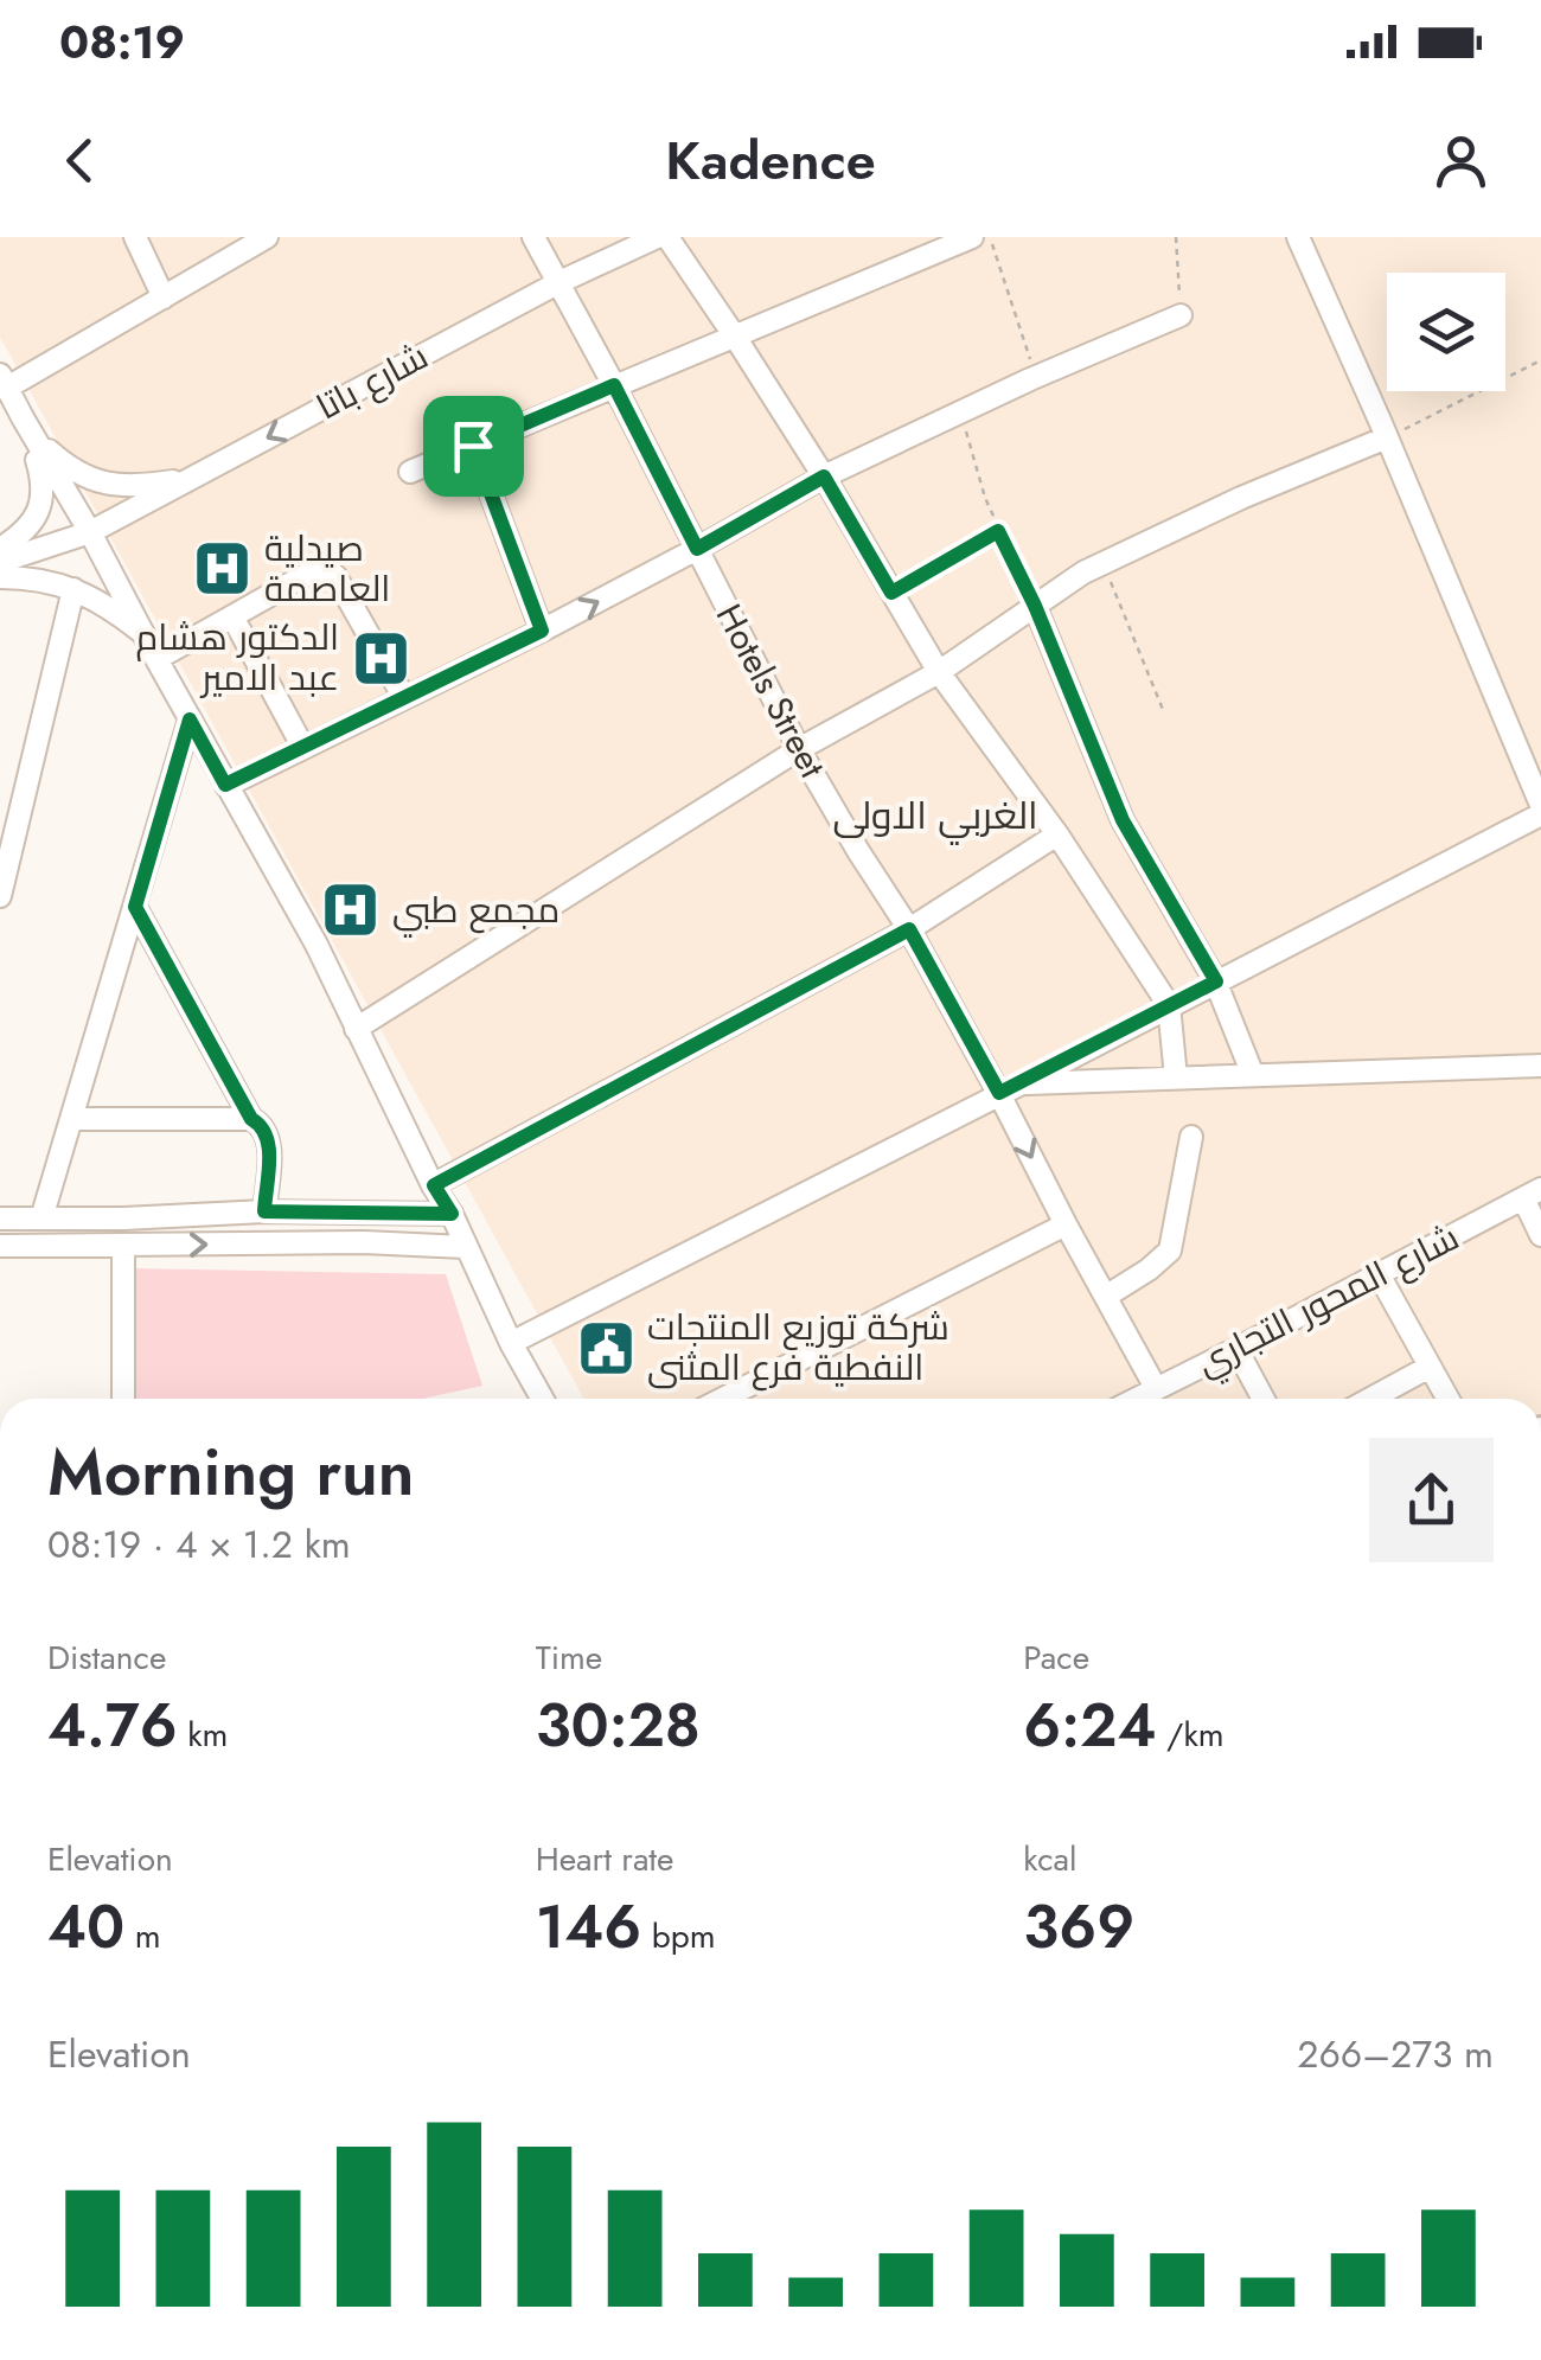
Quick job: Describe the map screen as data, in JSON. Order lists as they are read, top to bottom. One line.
{"streets":{"street":["شارع باتا","Hotels Street","شارع المحور التجاري"]},"crossings":[["شارع باتا","Hotels Street"],["Hotels Street","شارع المحور التجاري"]],"districts":["الغربي الاولى"],"places":{"hospital":["صيدلية العاصمة","الدكتور هشام عبد الامير","مجمع طبي"],"public building":["شركة توزيع المنتجات النفطية فرع المثنى"]},"page":{"status":"08:19","header":"Kadence","heading":["Morning run","08:19 · 4 × 1.2 km"],"stats":[["Distance","4.76 km"],["Time","30:28"],["Pace","6:24 /km"],["Elevation","40 m"],["Heart rate","146 bpm"],["kcal","369"]],"chart":["Elevation","266–273 m"]}}
